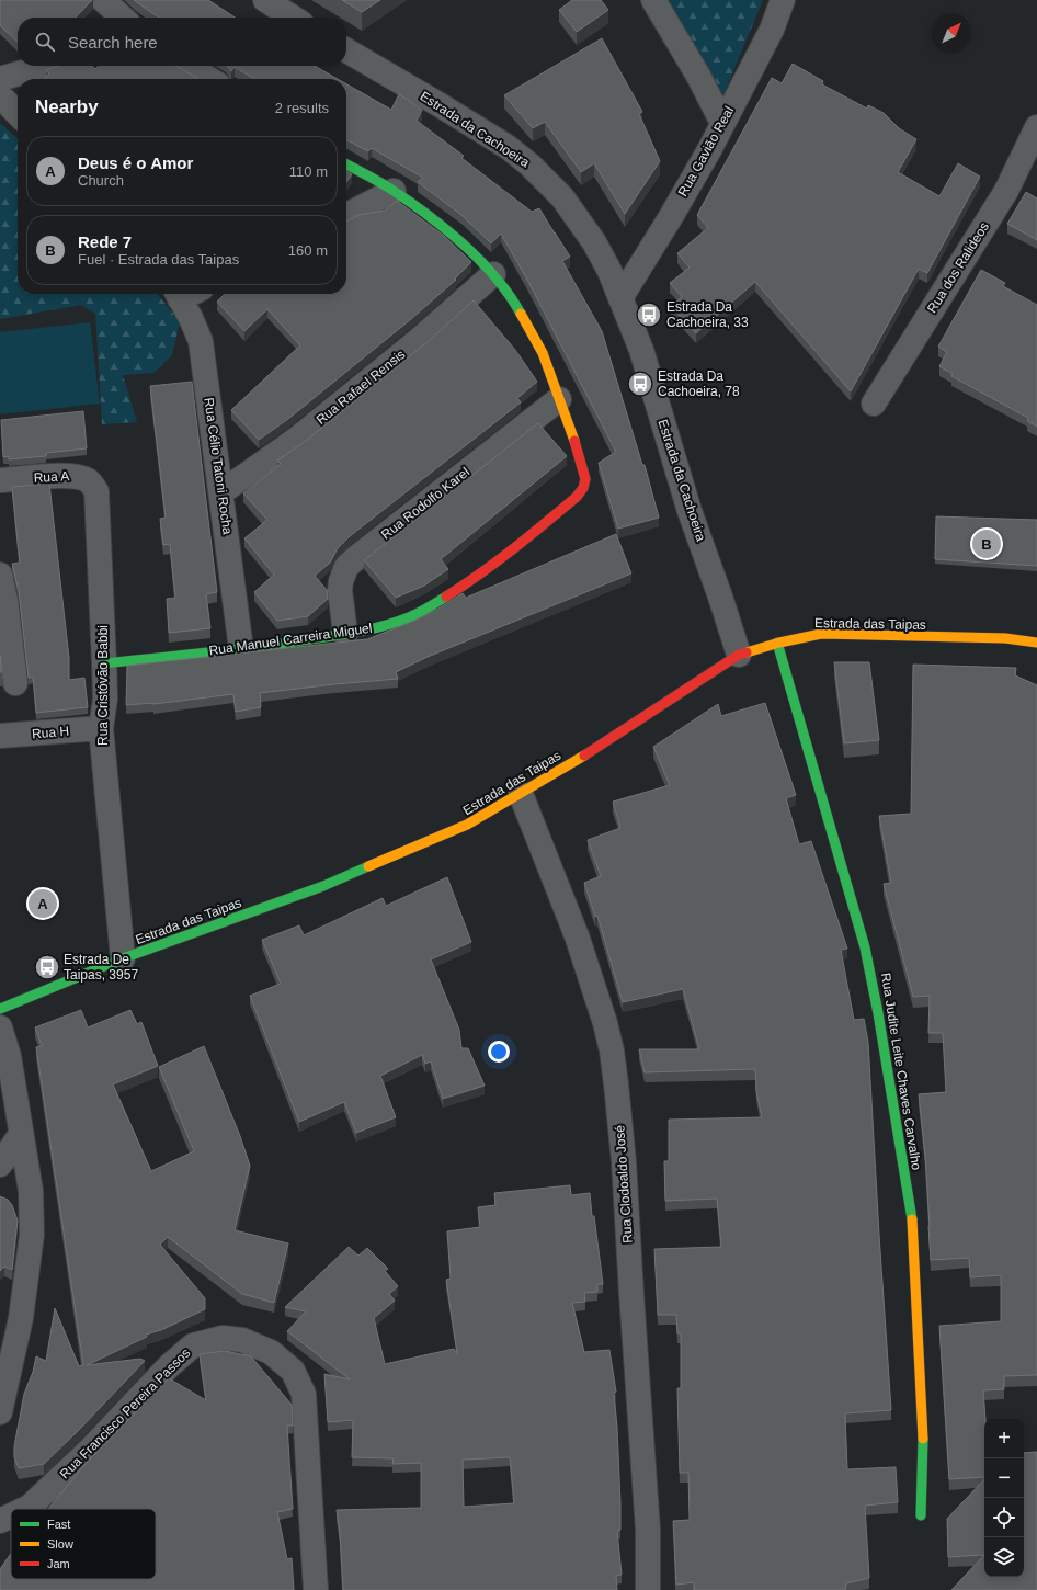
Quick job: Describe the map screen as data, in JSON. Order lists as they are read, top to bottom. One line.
{"streets":{"street":["Estrada da Cachoeira","Rua Gavião Real","Rua dos Ralideos","Rua Rafael Rensis","Rua Célio Tatoni Rocha","Rua A","Rua Rodolfo Karel","Estrada das Taipas","Rua Manuel Carreira Miguel","Rua Cristóvão Babbi","Rua H","Rua Judite Leite Chaves Carvalho","Rua Clodoaldo José","Rua Francisco Pereira Passos"]},"crossings":[["Estrada da Cachoeira","Rua Gavião Real"],["Estrada da Cachoeira","Estrada das Taipas"],["Rua Rafael Rensis","Rua Célio Tatoni Rocha"],["Rua Rafael Rensis","Rua Manuel Carreira Miguel"],["Rua Célio Tatoni Rocha","Rua Manuel Carreira Miguel"],["Rua A","Rua Cristóvão Babbi"],["Rua Rodolfo Karel","Rua Manuel Carreira Miguel"],["Estrada das Taipas","Rua Cristóvão Babbi"],["Estrada das Taipas","Rua Judite Leite Chaves Carvalho"],["Estrada das Taipas","Rua Clodoaldo José"],["Rua Manuel Carreira Miguel","Rua Cristóvão Babbi"],["Rua Cristóvão Babbi","Rua H"]],"places":{"bus stop":["Estrada Da Cachoeira, 33","Estrada Da Cachoeira, 78","Estrada De Taipas, 3957"]},"legend":["Fast","Slow","Jam"],"north":"top right","page":{"search":"Search here","heading":["Nearby","2 results"],"list":[{"mark":"A","name":"Deus é o Amor","note":"Church","value":"110 m"},{"mark":"B","name":"Rede 7","note":"Fuel · Estrada das Taipas","value":"160 m"}],"pins":["B","A"],"map_buttons":["+","−"]}}
